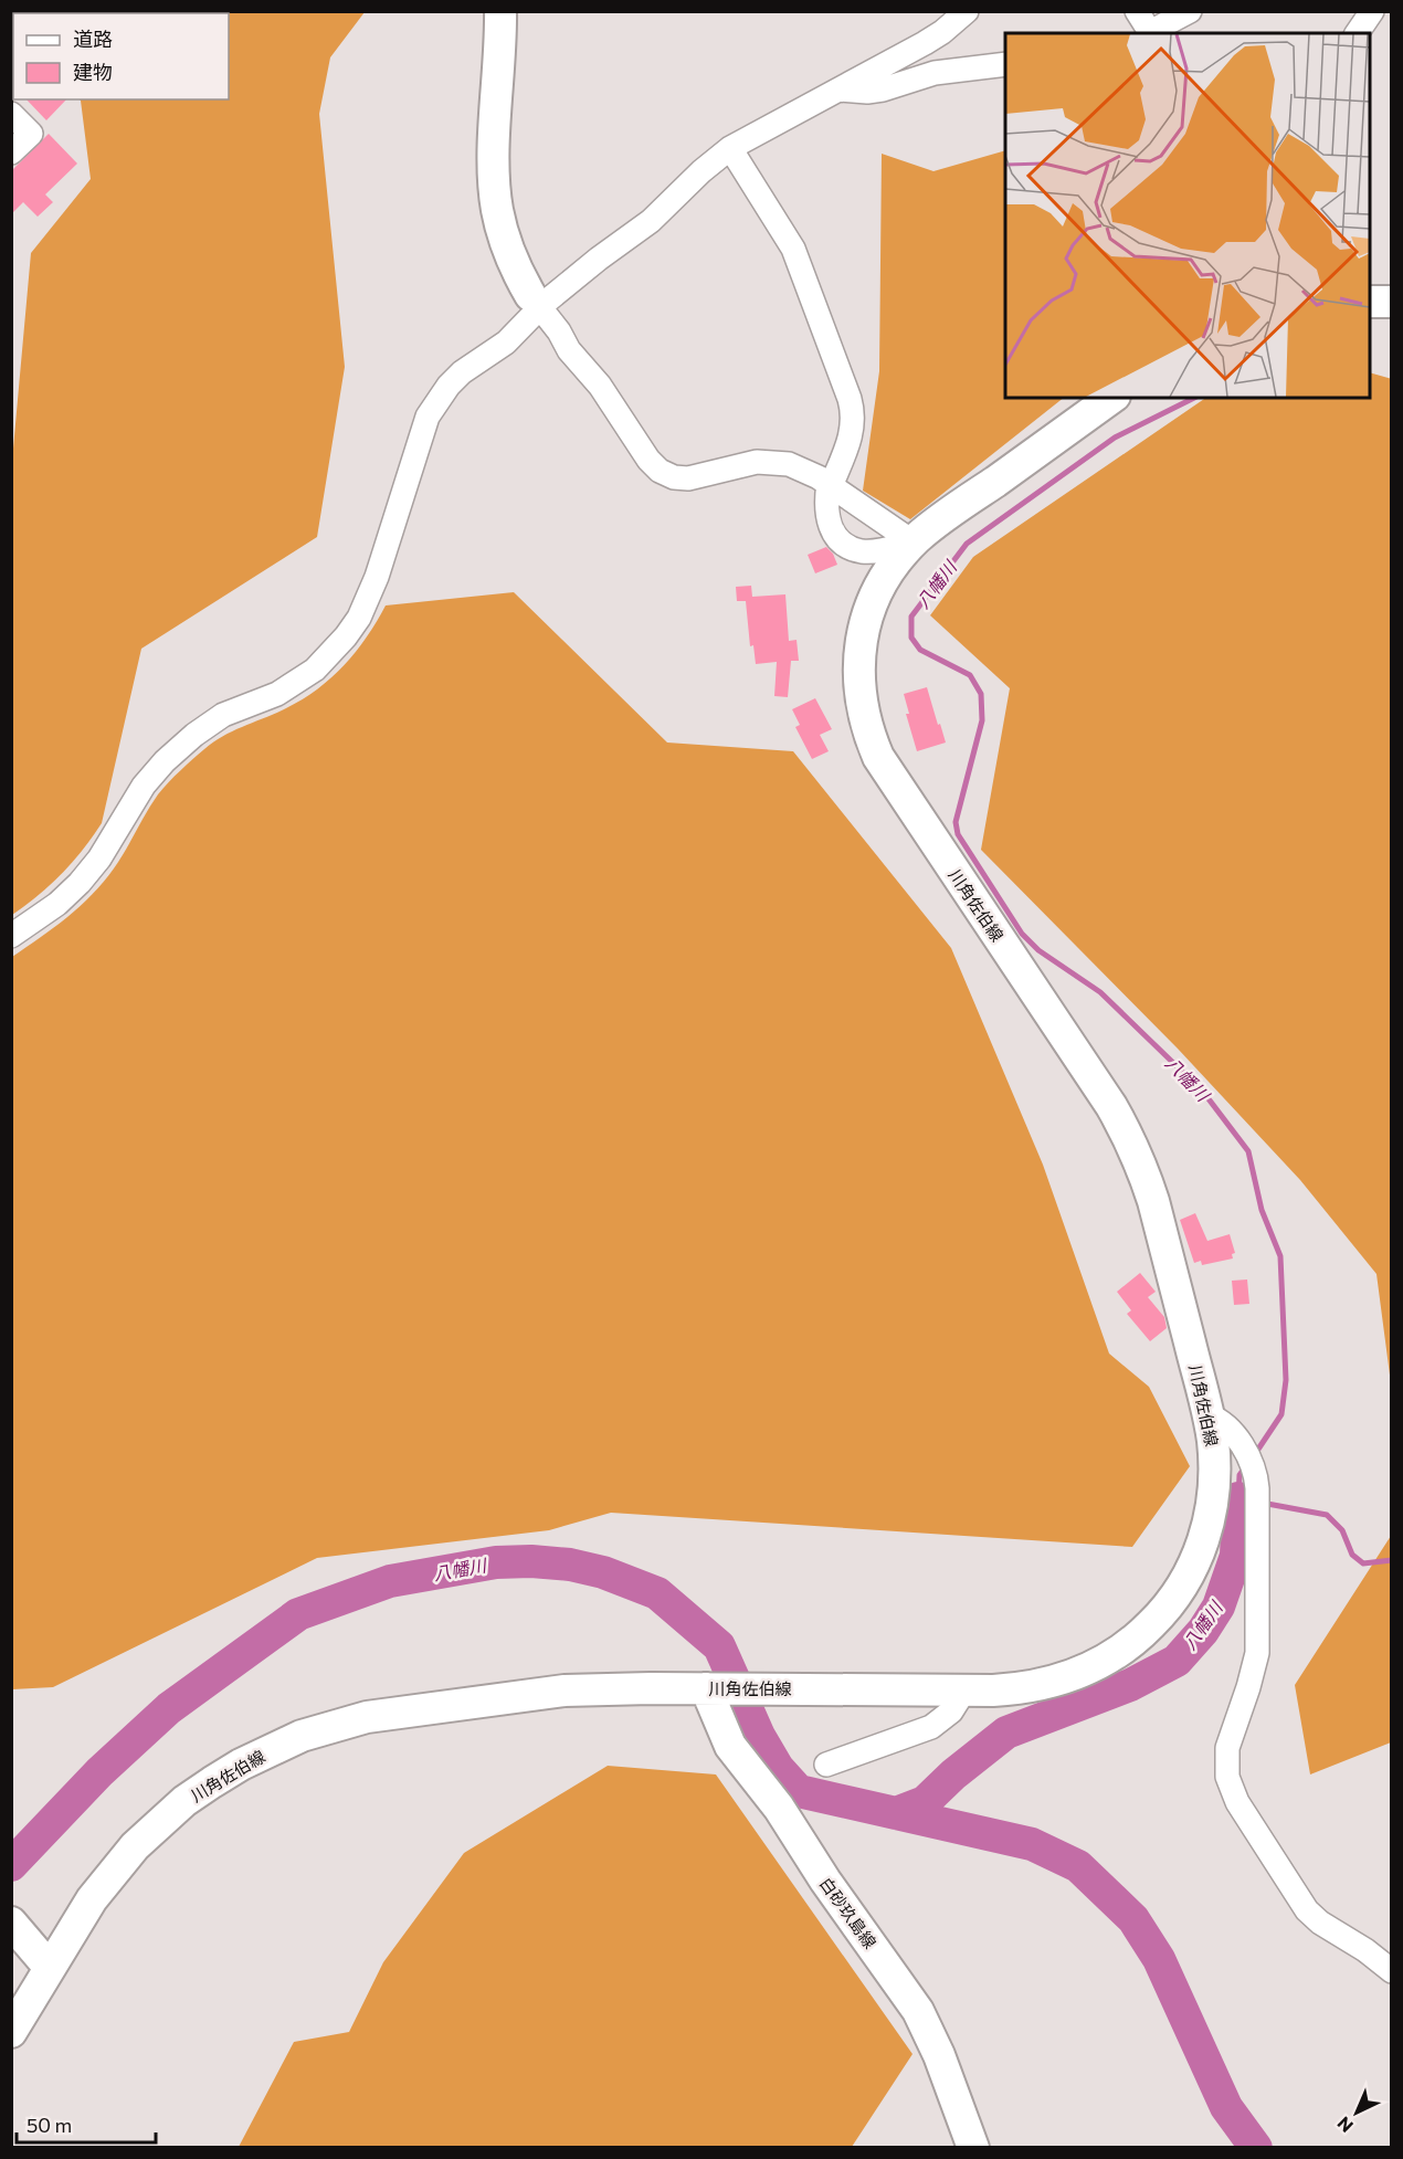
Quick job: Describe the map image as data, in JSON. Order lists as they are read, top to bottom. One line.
{"streets":{"main road":["川角佐伯線","白砂玖島線"]},"crossings":[["川角佐伯線","白砂玖島線"]],"water":["八幡川"],"legend":["道路","建物"],"scale_bar":"50 m","north":"bottom left"}
